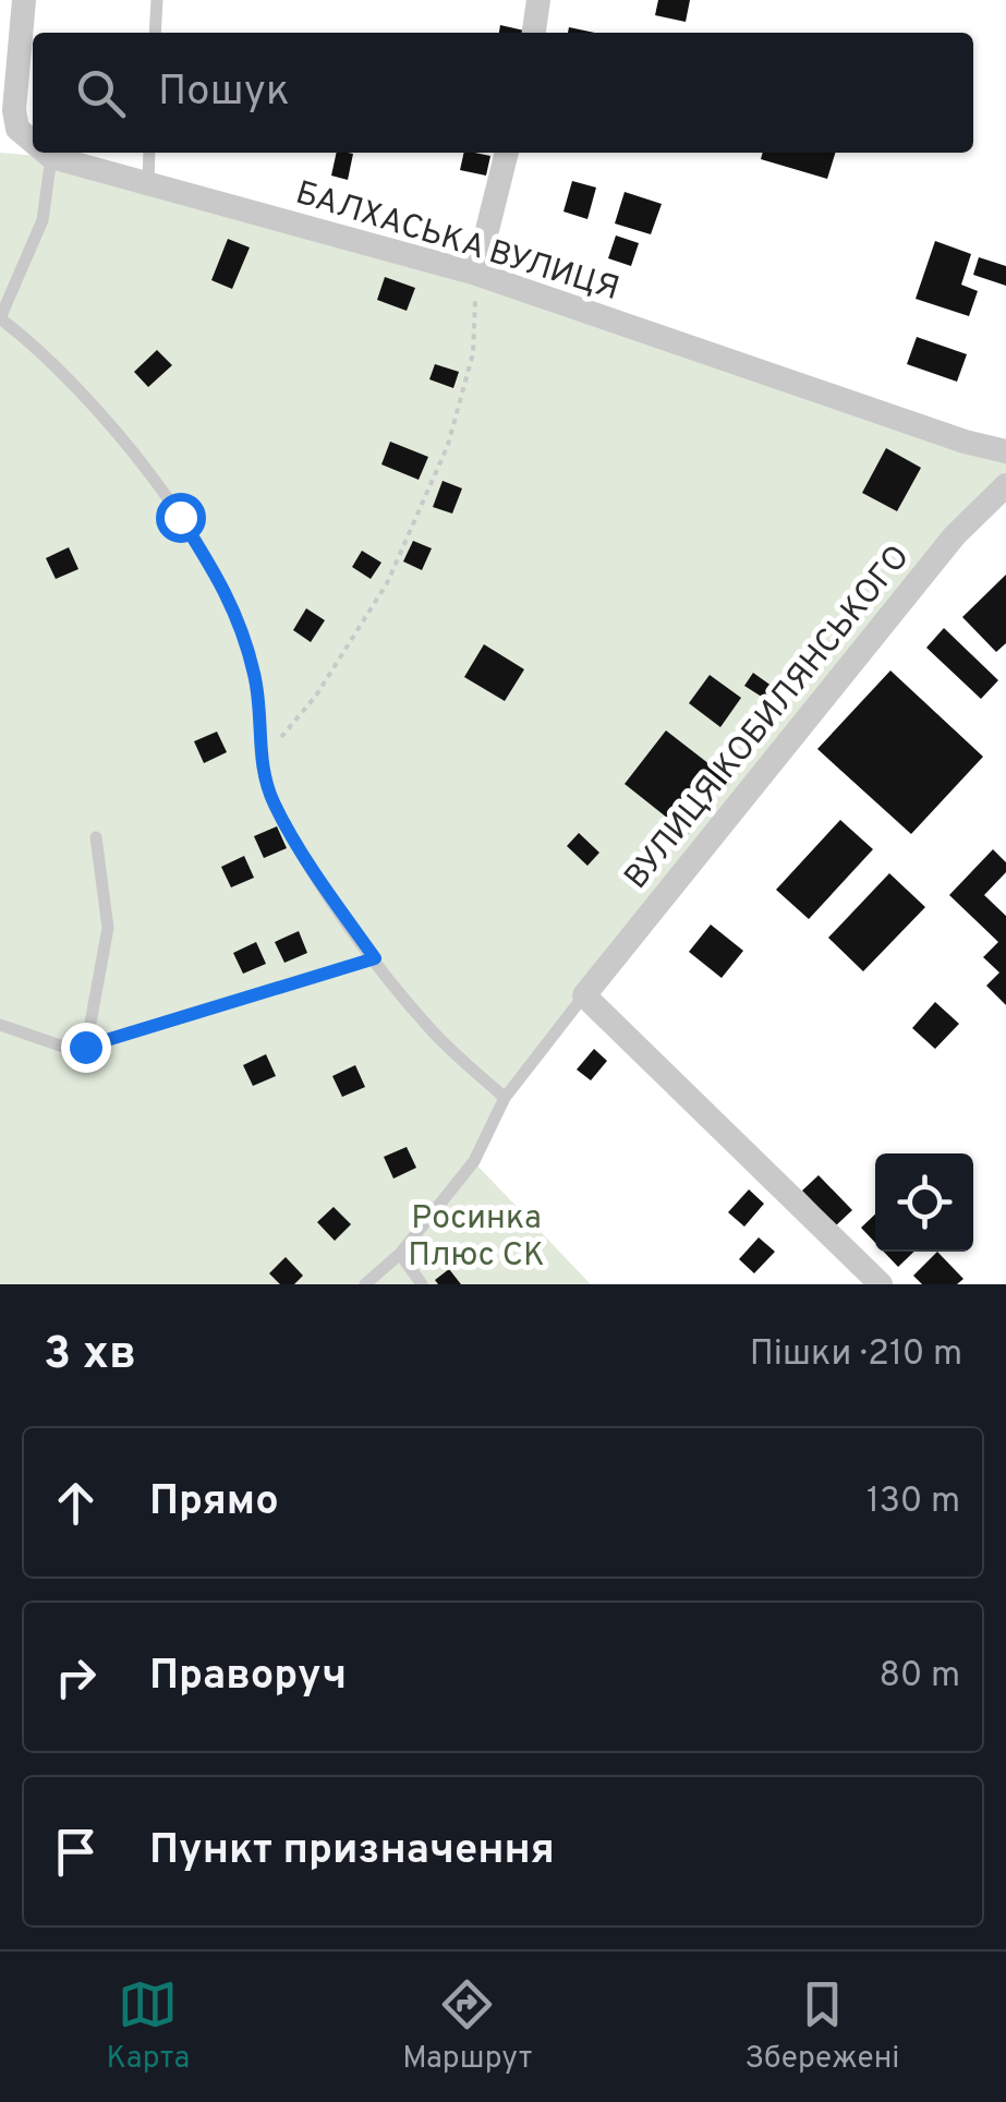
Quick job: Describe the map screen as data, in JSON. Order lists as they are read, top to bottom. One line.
{"streets":{"street":["БАЛХАСЬКА ВУЛИЦЯ","ВУЛИЦЯ КОБИЛЯНСЬКОГО"]},"parks":["Росинка Плюс СК"],"page":{"search":"Пошук","heading":["3 хв","Пішки · 210 m"],"list":[["Прямо","130 m"],["Праворуч","80 m"],"Пункт призначення"],"nav":["Карта","Маршрут","Збережені"]}}
